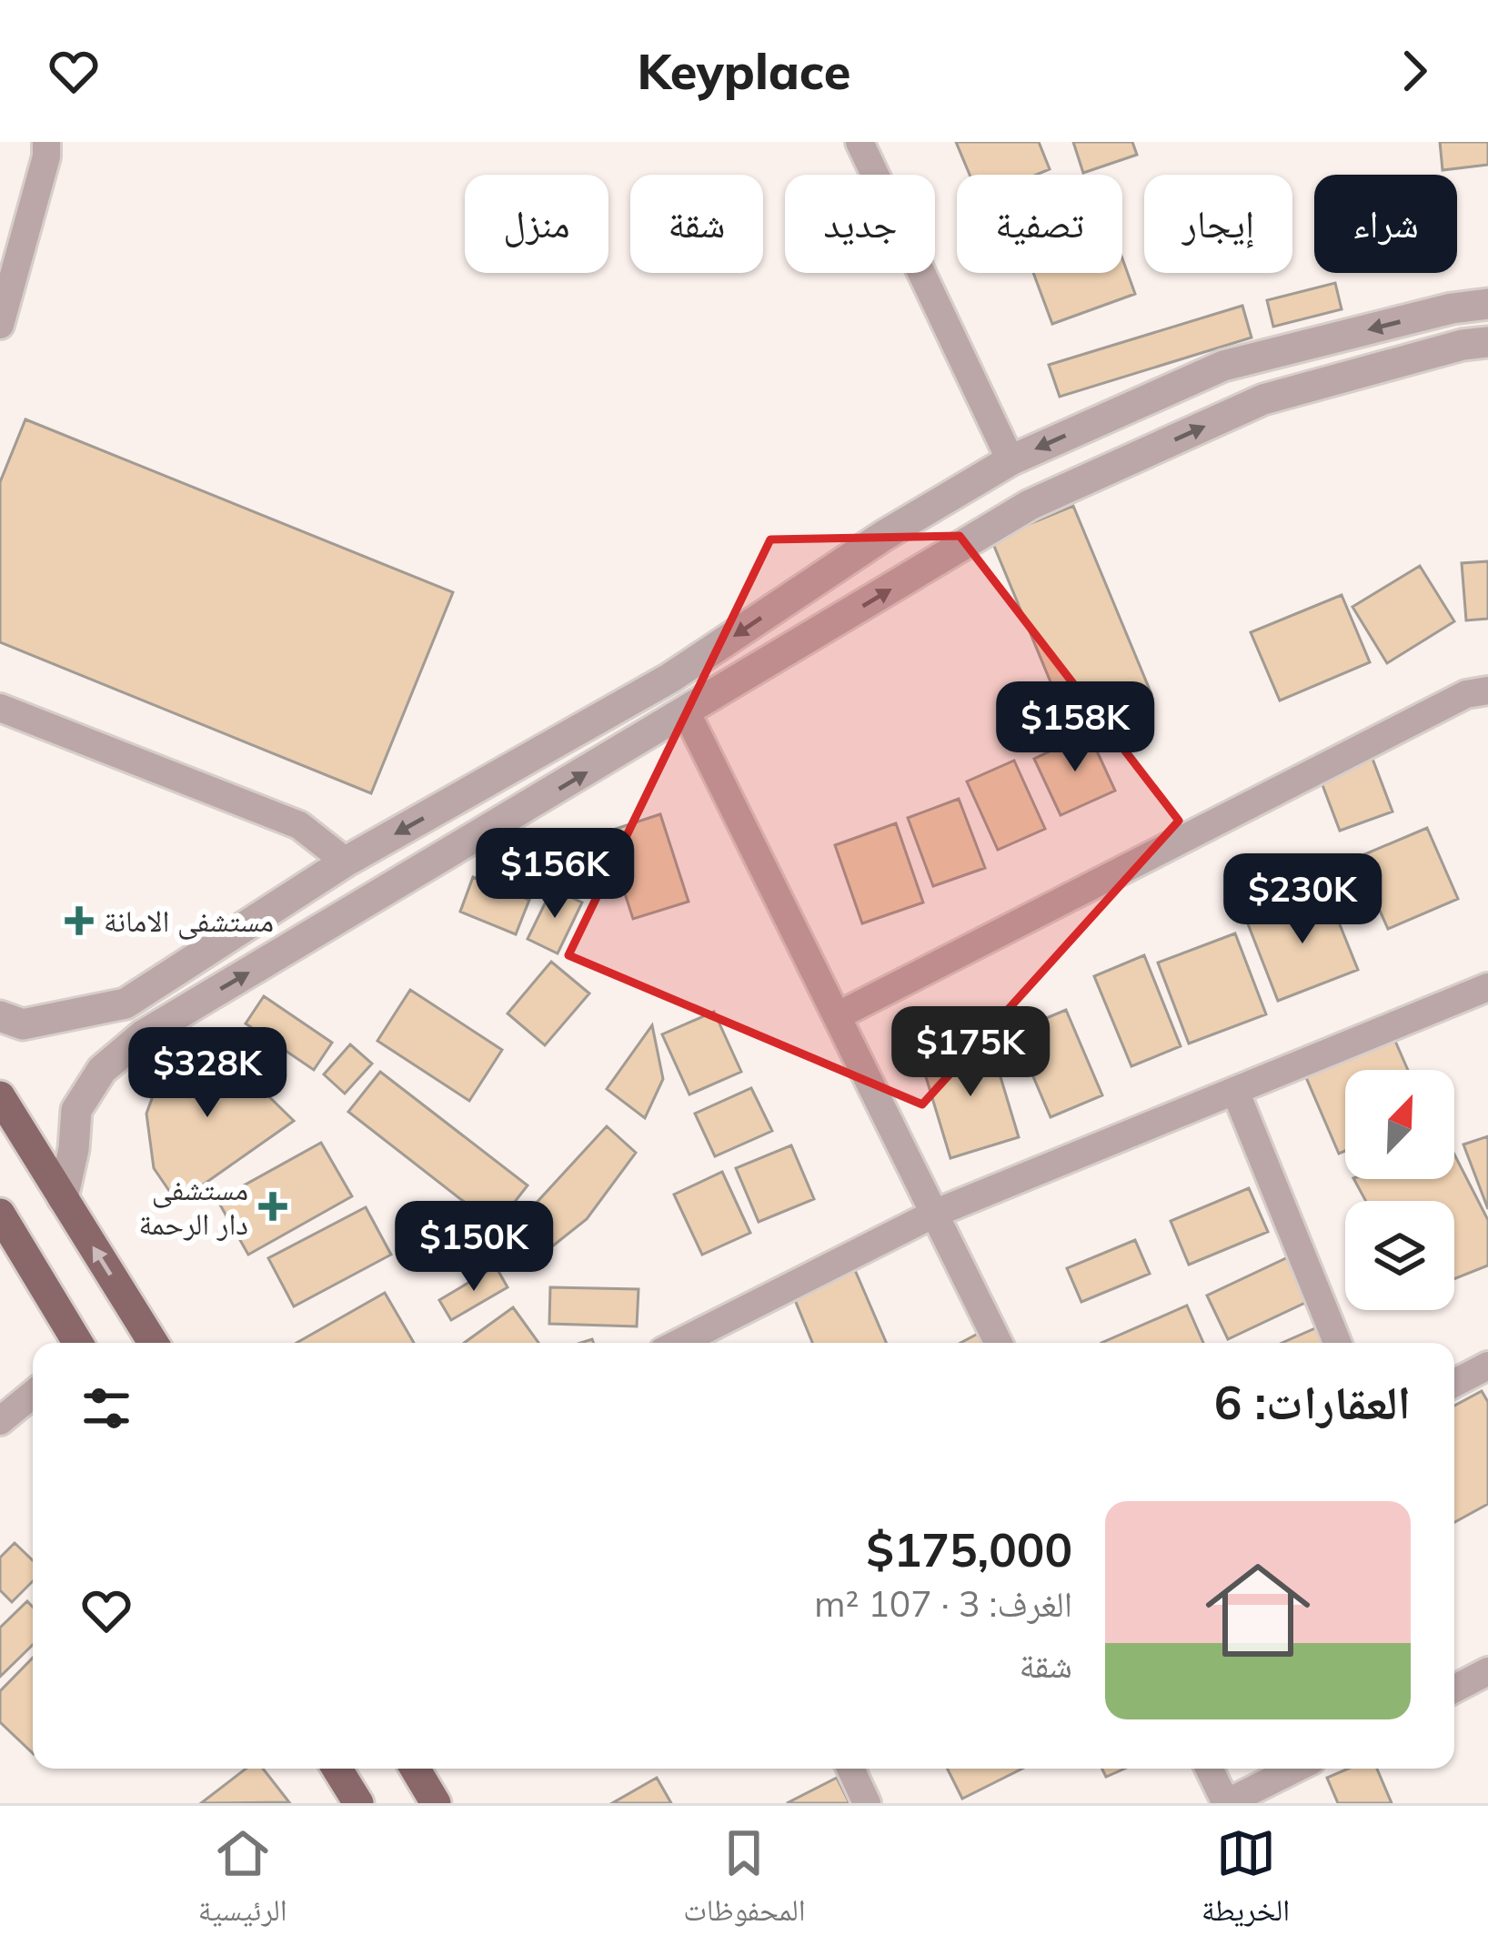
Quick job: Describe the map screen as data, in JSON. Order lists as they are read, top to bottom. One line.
{"places":{"health":["مستشفى الامانة","مستشفى دار الرحمة"]},"north":"top right","page":{"header":"Keyplace","chip":["شراء","إيجار","تصفية","جديد","شقة","منزل"],"price":["$158K","$156K","$230K","$175K","$328K","$150K"],"heading":"العقارات: 6","list":[{"name":"$175,000","note":"الغرف: 3 · 107 m² · شقة"}],"tabs":["الخريطة","المحفوظات","الرئيسية"]}}
